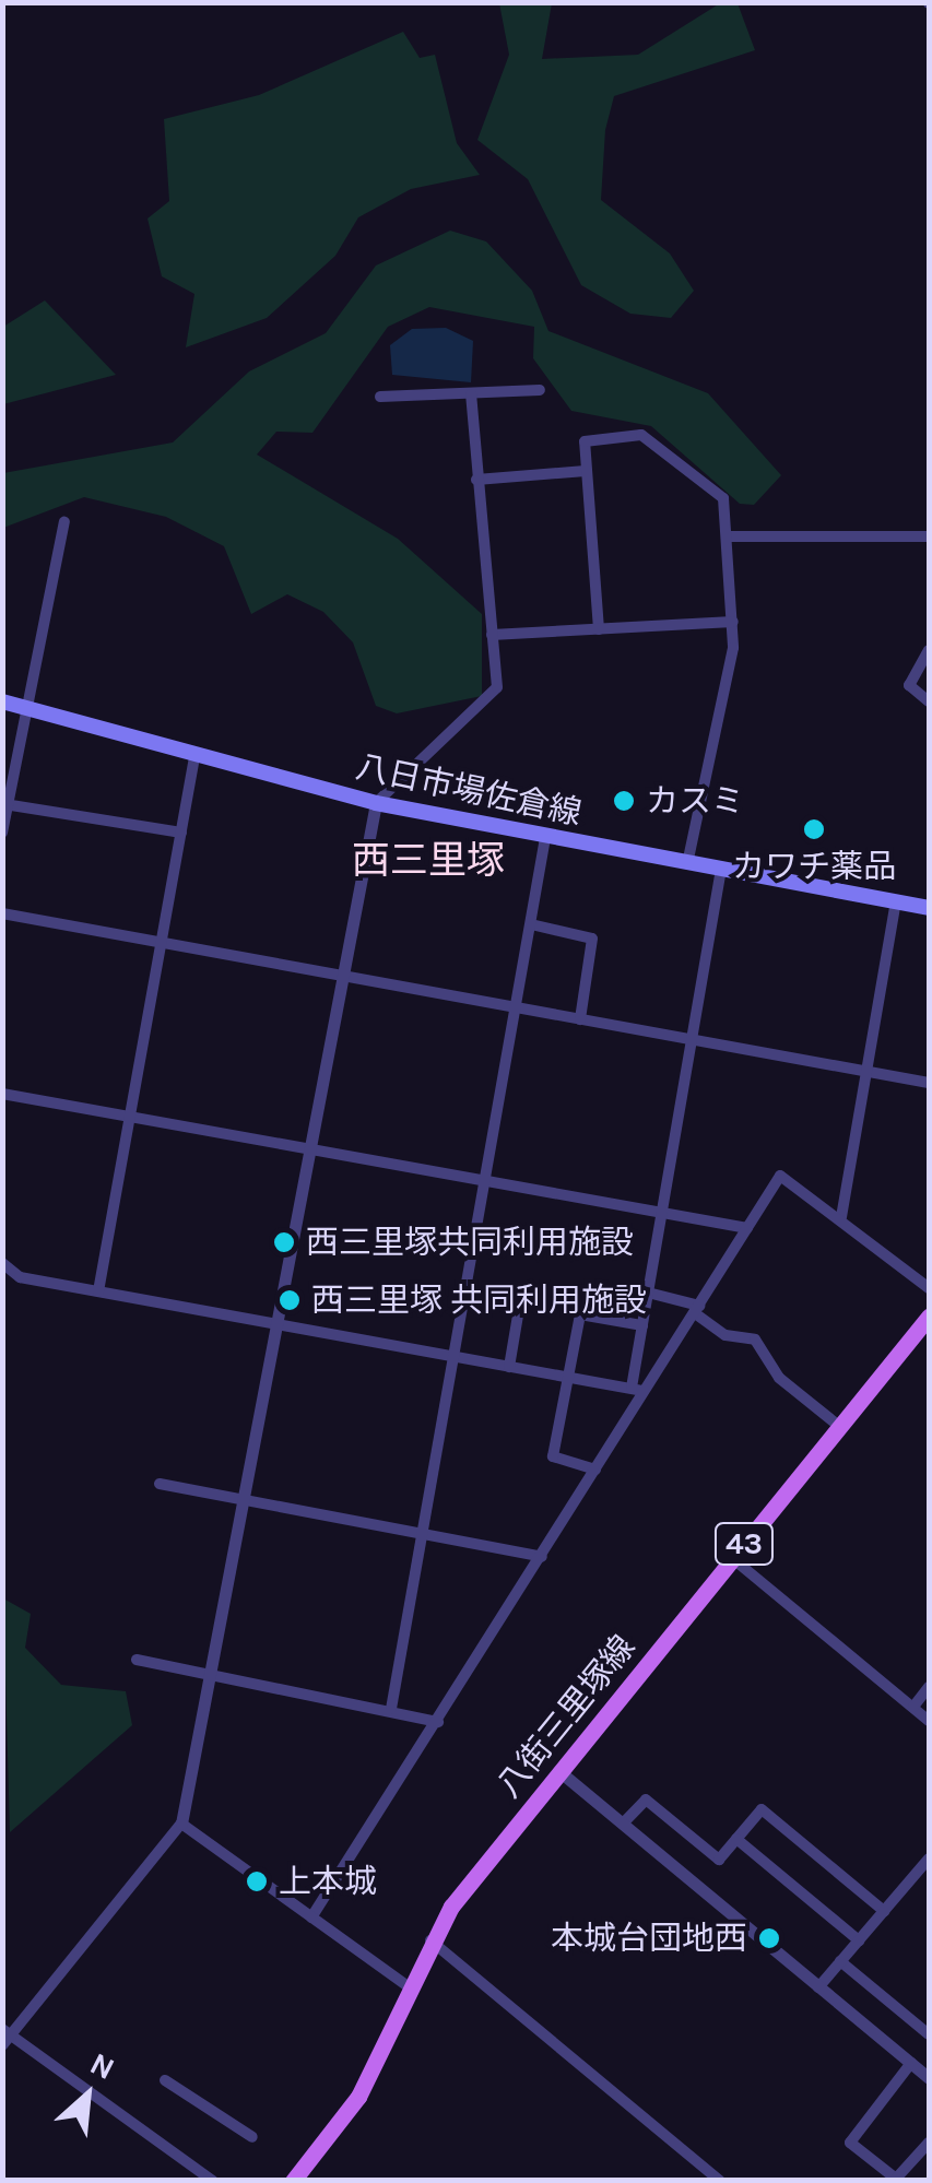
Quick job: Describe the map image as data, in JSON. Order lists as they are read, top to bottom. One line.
{"streets":{"main road":["八日市場佐倉線","43","八街三里塚線"]},"districts":["西三里塚"],"places":["カスミ","カワチ薬品","西三里塚共同利用施設","西三里塚 共同利用施設","上本城","本城台団地西"],"north":"top right"}
